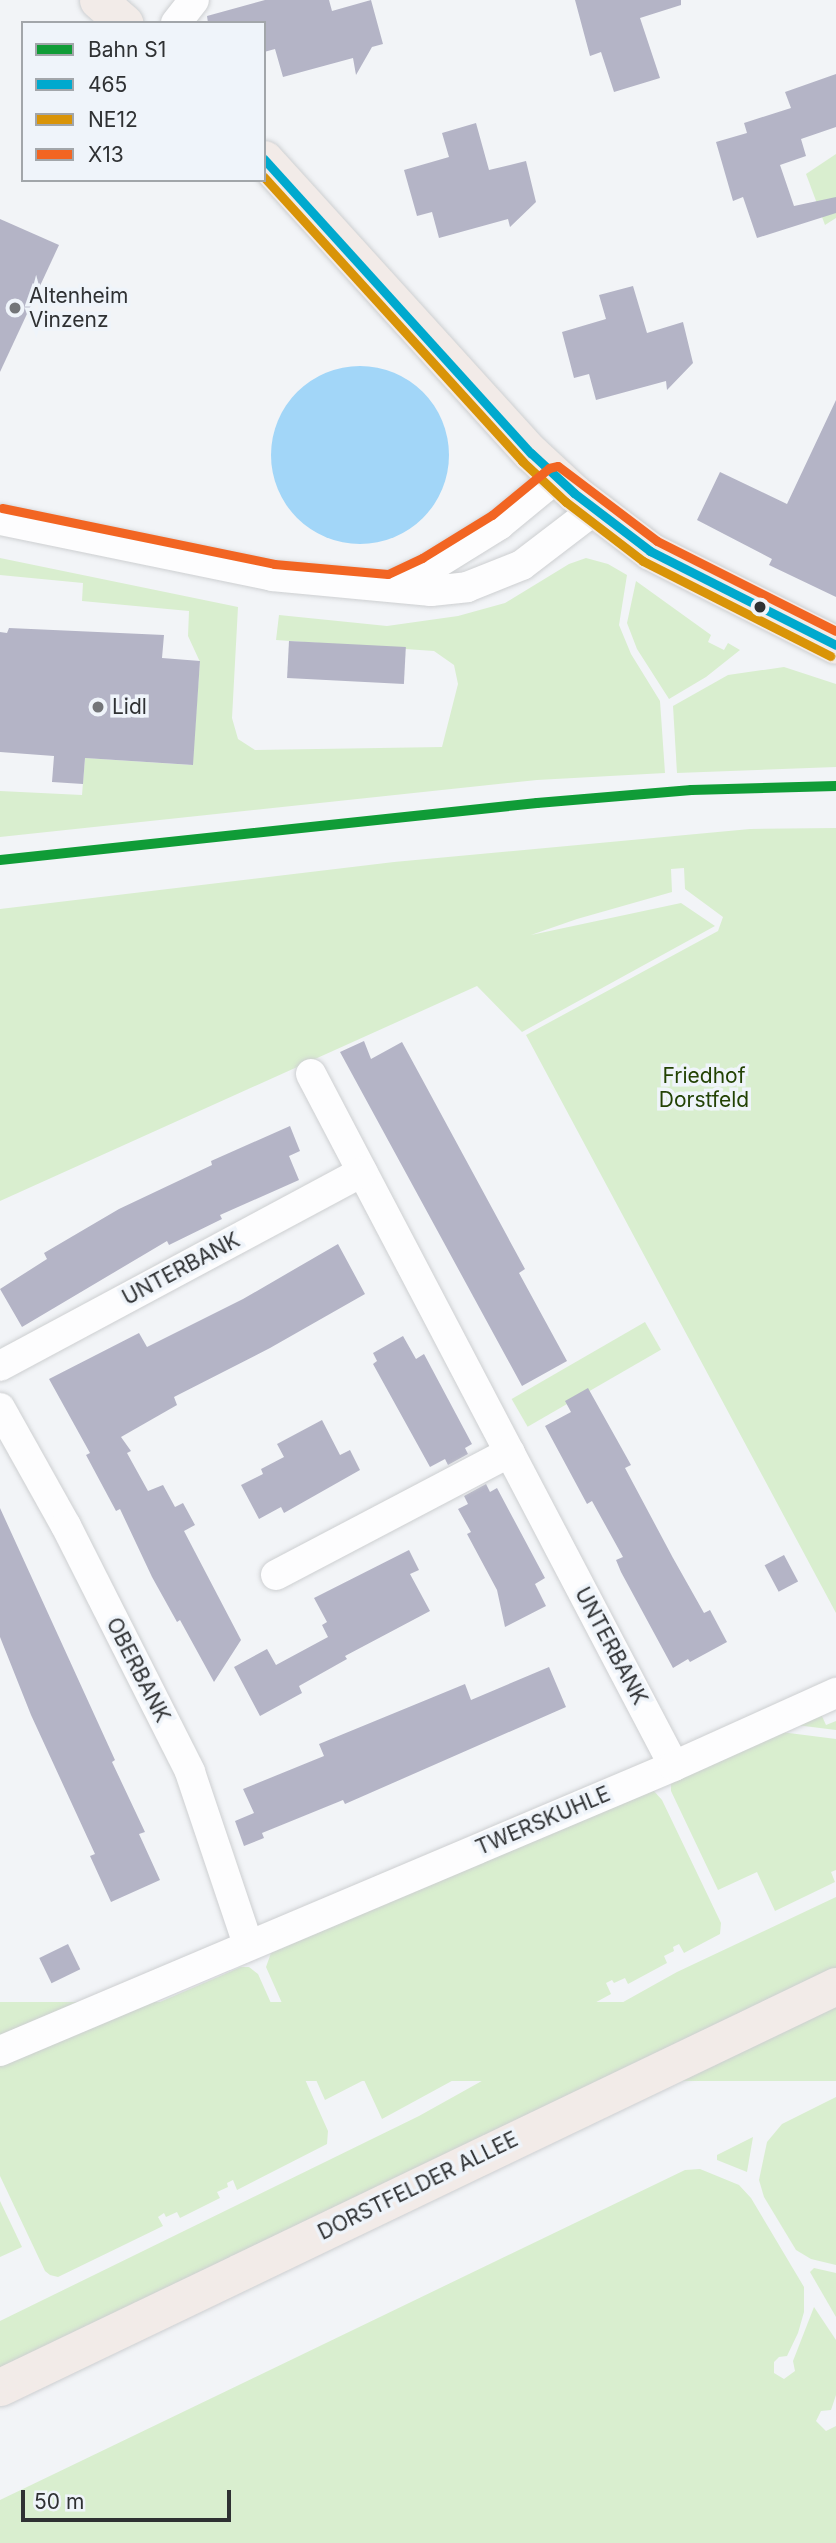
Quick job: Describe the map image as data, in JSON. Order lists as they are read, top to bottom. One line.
{"streets":{"main road":["DORSTFELDER ALLEE"],"street":["UNTERBANK","OBERBANK","TWERSKUHLE"]},"crossings":[["UNTERBANK","TWERSKUHLE"],["OBERBANK","TWERSKUHLE"]],"parks":["Friedhof Dorstfeld"],"places":["Altenheim Vinzenz","Lidl"],"lines":["transit line 465","transit line NE12","transit line X13","rail line S1"],"legend":["Bahn S1","465","NE12","X13"],"scale_bar":"50 m"}
